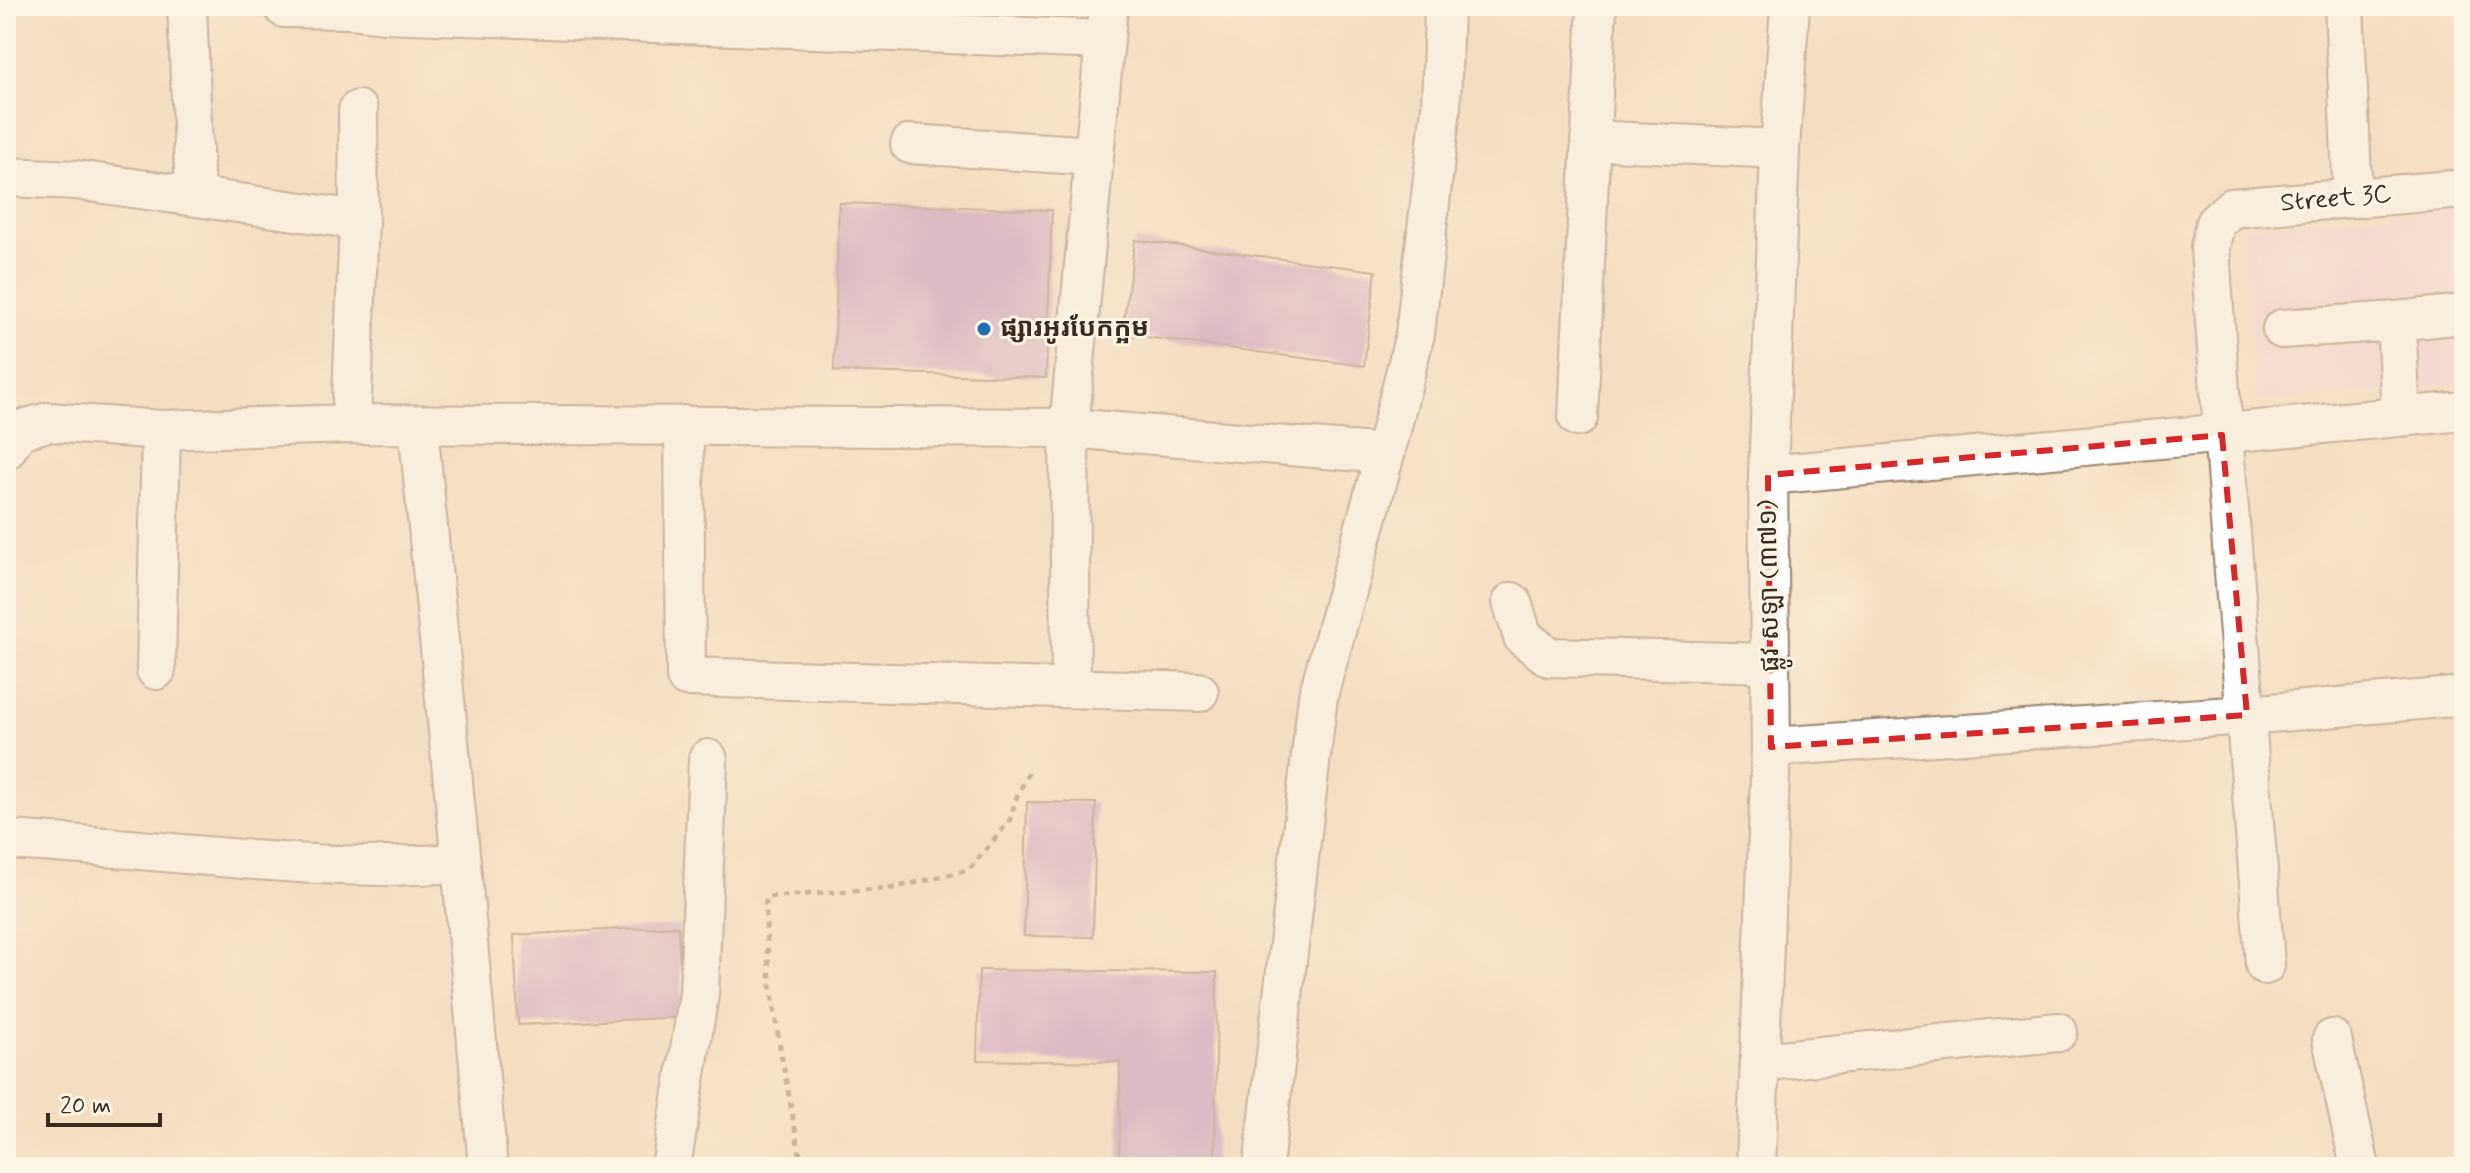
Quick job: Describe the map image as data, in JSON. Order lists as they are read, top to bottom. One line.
{"streets":{"street":["Street 3C","ផ្លូវ សឡា (៣៧១)"]},"places":["ផ្សារអូរបែកក្អម"],"scale_bar":"20 m"}
